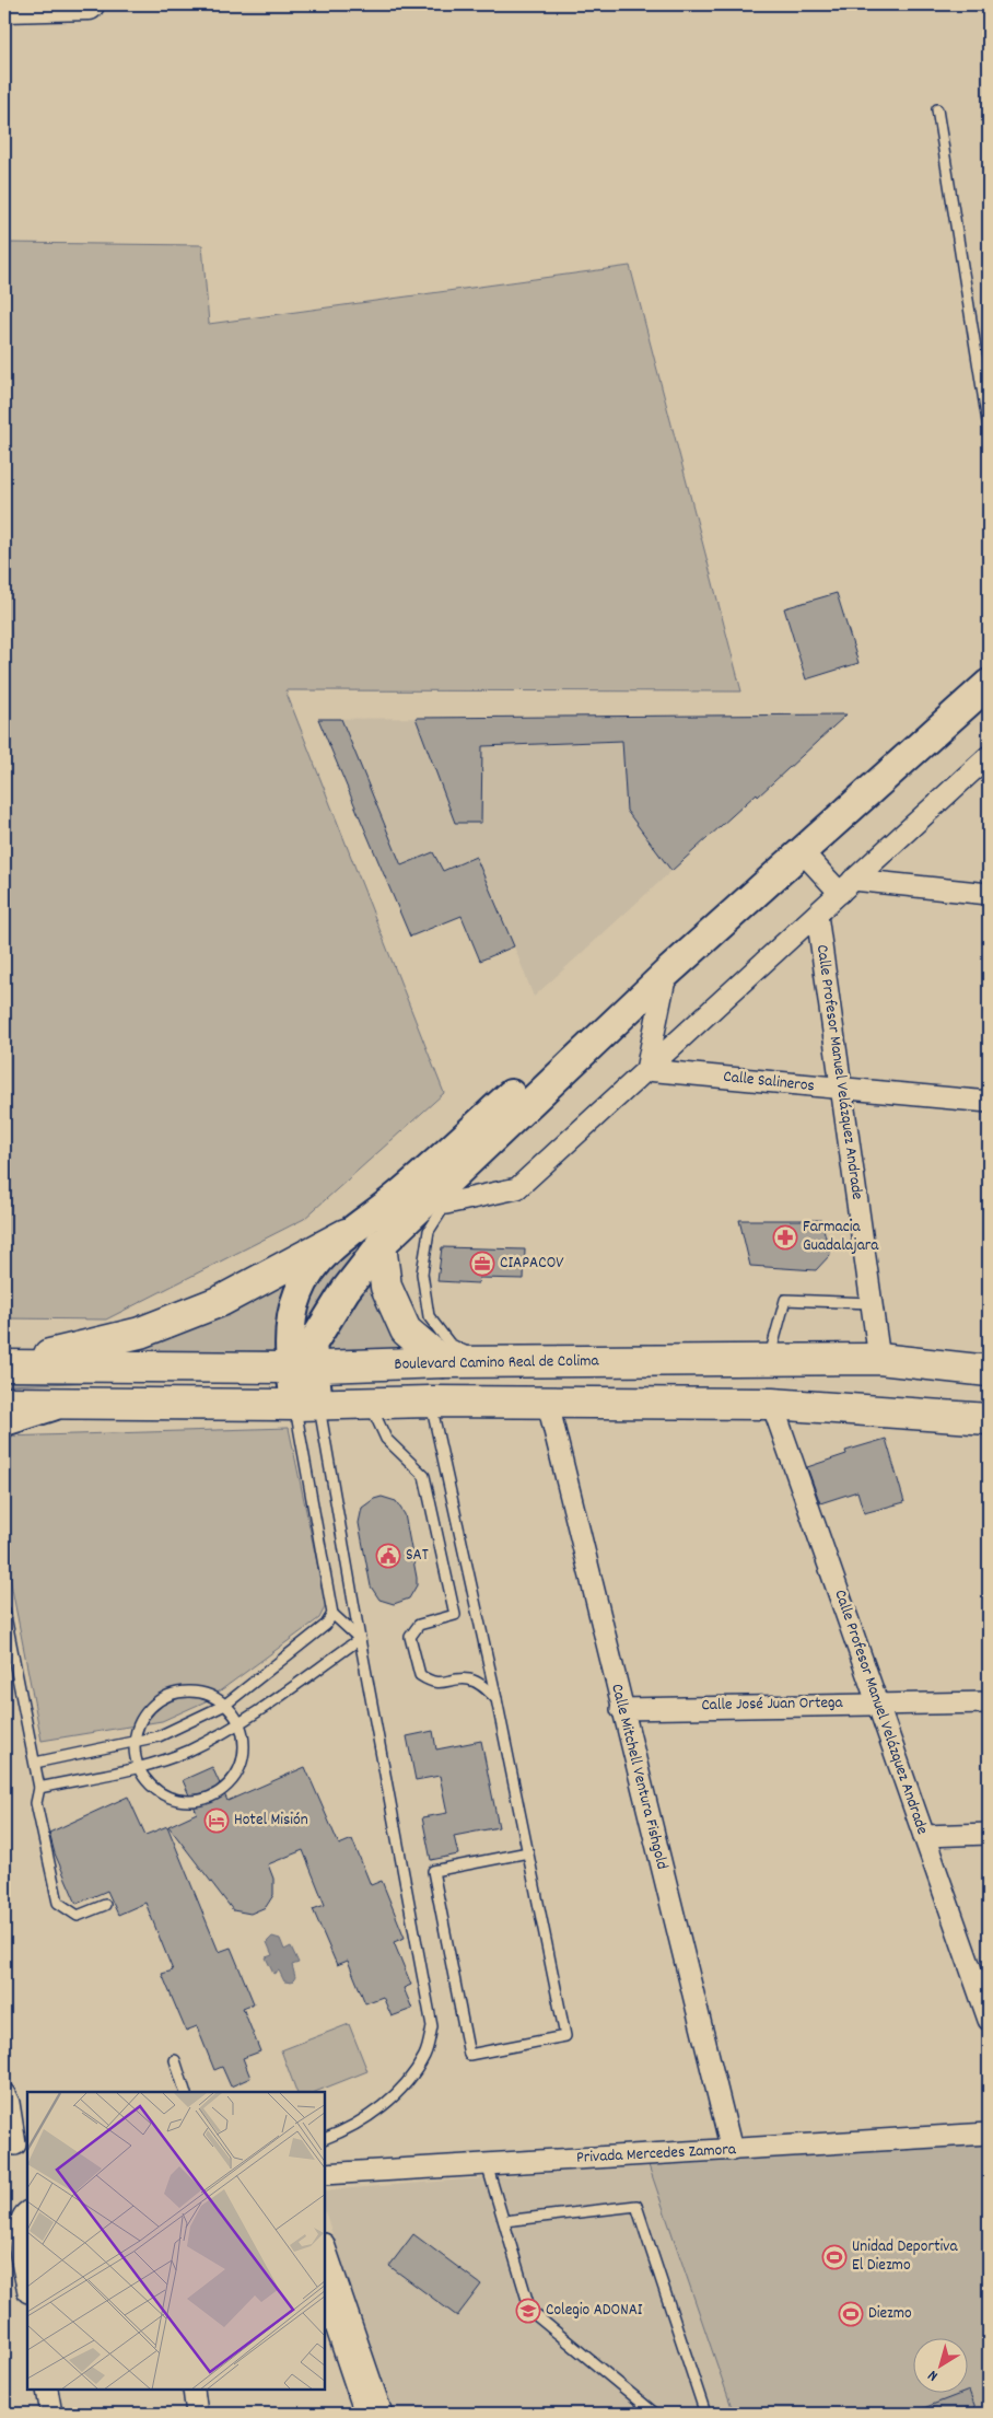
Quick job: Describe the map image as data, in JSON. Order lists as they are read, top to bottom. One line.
{"streets":{"main road":["Boulevard Camino Real de Colima"],"street":["Calle Profesor Manuel Velázquez Andrade","Calle Salineros","Calle José Juan Ortega","Calle Mitchell Ventura Fishgold","Privada Mercedes Zamora"]},"crossings":[["Calle Profesor Manuel Velázquez Andrade","Calle Salineros"],["Calle Profesor Manuel Velázquez Andrade","Boulevard Camino Real de Colima"],["Calle Profesor Manuel Velázquez Andrade","Calle José Juan Ortega"],["Calle José Juan Ortega","Calle Mitchell Ventura Fishgold"],["Calle Mitchell Ventura Fishgold","Privada Mercedes Zamora"]],"places":{"pharmacy":["Farmacia Guadalajara"],"office":["CIAPACOV"],"public building":["SAT"],"hotel":["Hotel Misión"],"sports":["Unidad Deportiva El Diezmo","Diezmo"],"school or university":["Colegio ADONAI"]},"north":"bottom left"}
